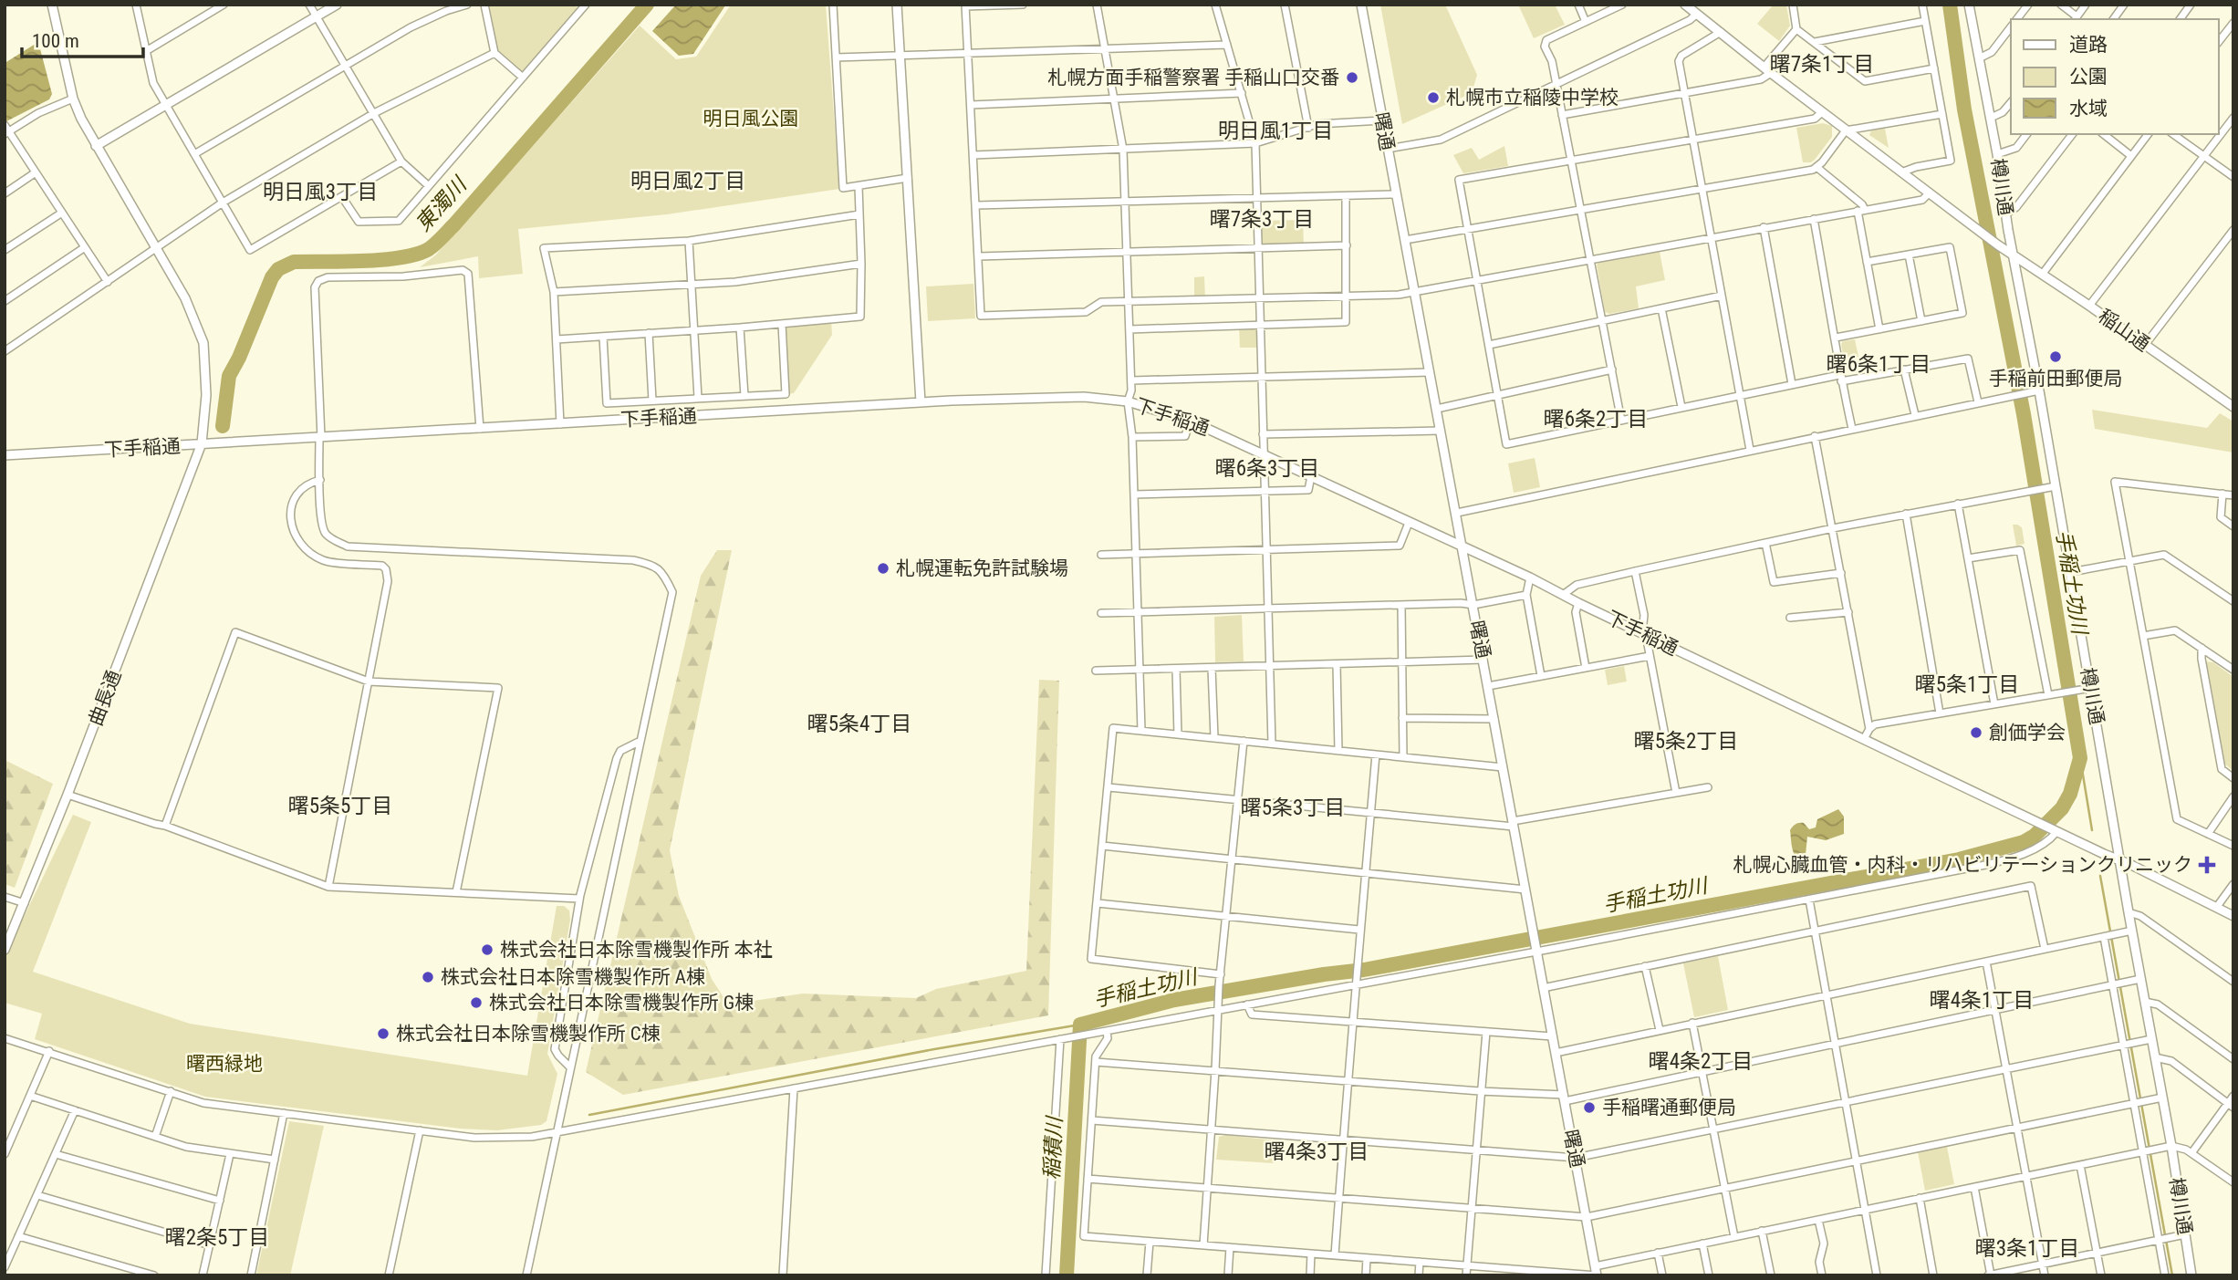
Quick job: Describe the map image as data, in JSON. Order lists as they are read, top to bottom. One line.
{"streets":{"street":["曙通","樽川通","稲山通","下手稲通","曲長通"]},"crossings":[["曙通","下手稲通"],["樽川通","稲山通"],["樽川通","下手稲通"],["下手稲通","曲長通"]],"districts":["曙7条1丁目","明日風1丁目","明日風2丁目","明日風3丁目","曙7条3丁目","曙6条1丁目","曙6条2丁目","曙6条3丁目","曙5条1丁目","曙5条4丁目","曙5条2丁目","曙5条5丁目","曙5条3丁目","曙4条1丁目","曙4条2丁目","曙4条3丁目","曙2条5丁目","曙3条1丁目"],"water":["東濁川","手稲土功川","稲積川"],"parks":["明日風公園","曙西緑地"],"places":{"other":["札幌方面手稲警察署 手稲山口交番","札幌市立稲陵中学校","手稲前田郵便局","札幌運転免許試験場","創価学会","株式会社日本除雪機製作所 本社","株式会社日本除雪機製作所 A棟","株式会社日本除雪機製作所 G棟","株式会社日本除雪機製作所 C棟","手稲曙通郵便局"],"health":["札幌心臓血管・内科・リハビリテーションクリニック"]},"legend":["道路","公園","水域"],"scale_bar":"100 m"}
